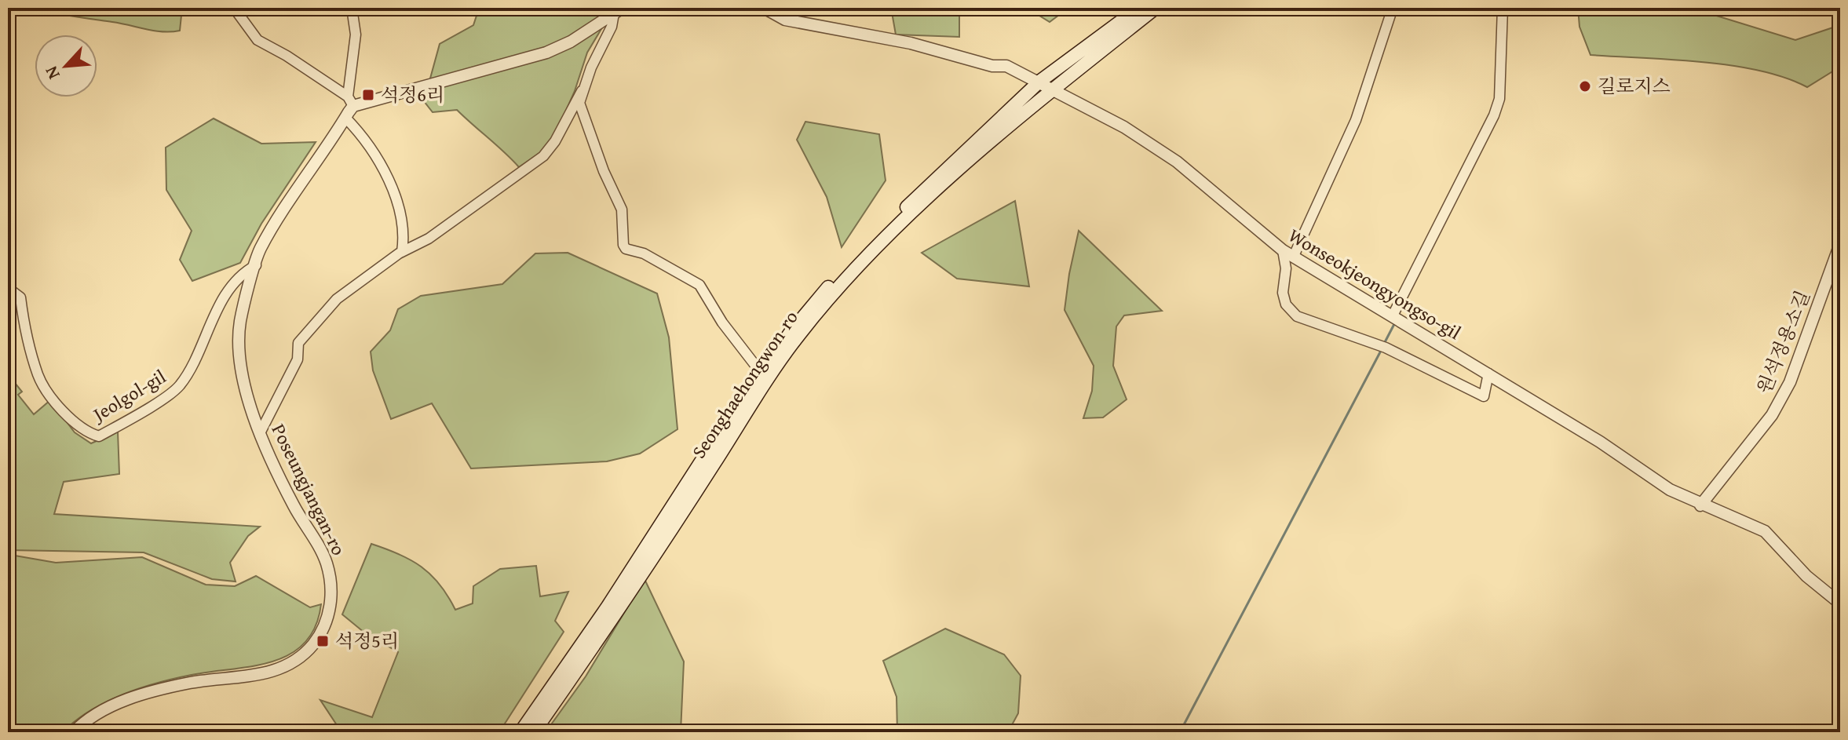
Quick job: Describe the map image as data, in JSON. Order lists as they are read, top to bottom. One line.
{"streets":{"main road":["Seonghaehongwon-ro"],"street":["Wonseokjeongyongso-gil","원석정용소길","Jeolgol-gil","Poseungjangan-ro"]},"crossings":[["Wonseokjeongyongso-gil","원석정용소길"],["Wonseokjeongyongso-gil","Seonghaehongwon-ro"],["Jeolgol-gil","Poseungjangan-ro"]],"places":{"other":["길로지스"],"transit":["석정6리","석정5리"]},"north":"bottom left"}
